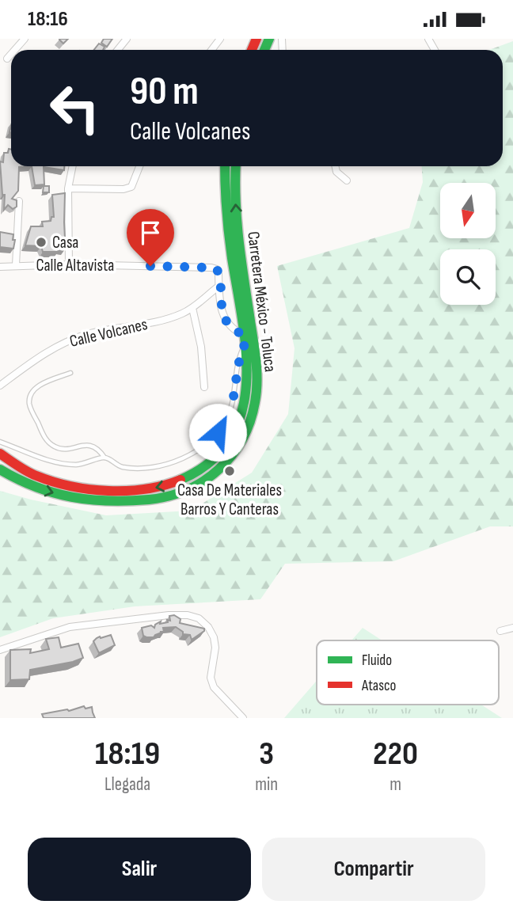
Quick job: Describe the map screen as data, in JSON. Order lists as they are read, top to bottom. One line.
{"streets":{"main road":["Carretera México - Toluca"],"street":["Calle Altavista","Calle Volcanes"]},"crossings":[["Calle Altavista","Calle Volcanes"]],"places":["Casa","Casa De Materiales Barros Y Canteras"],"legend":["Fluido","Atasco"],"north":"bottom","page":{"status":"18:16","turn":["90 m","Calle Volcanes"],"eta":["18:19","Llegada","3","min","220","m"],"buttons":["Salir","Compartir"]}}
